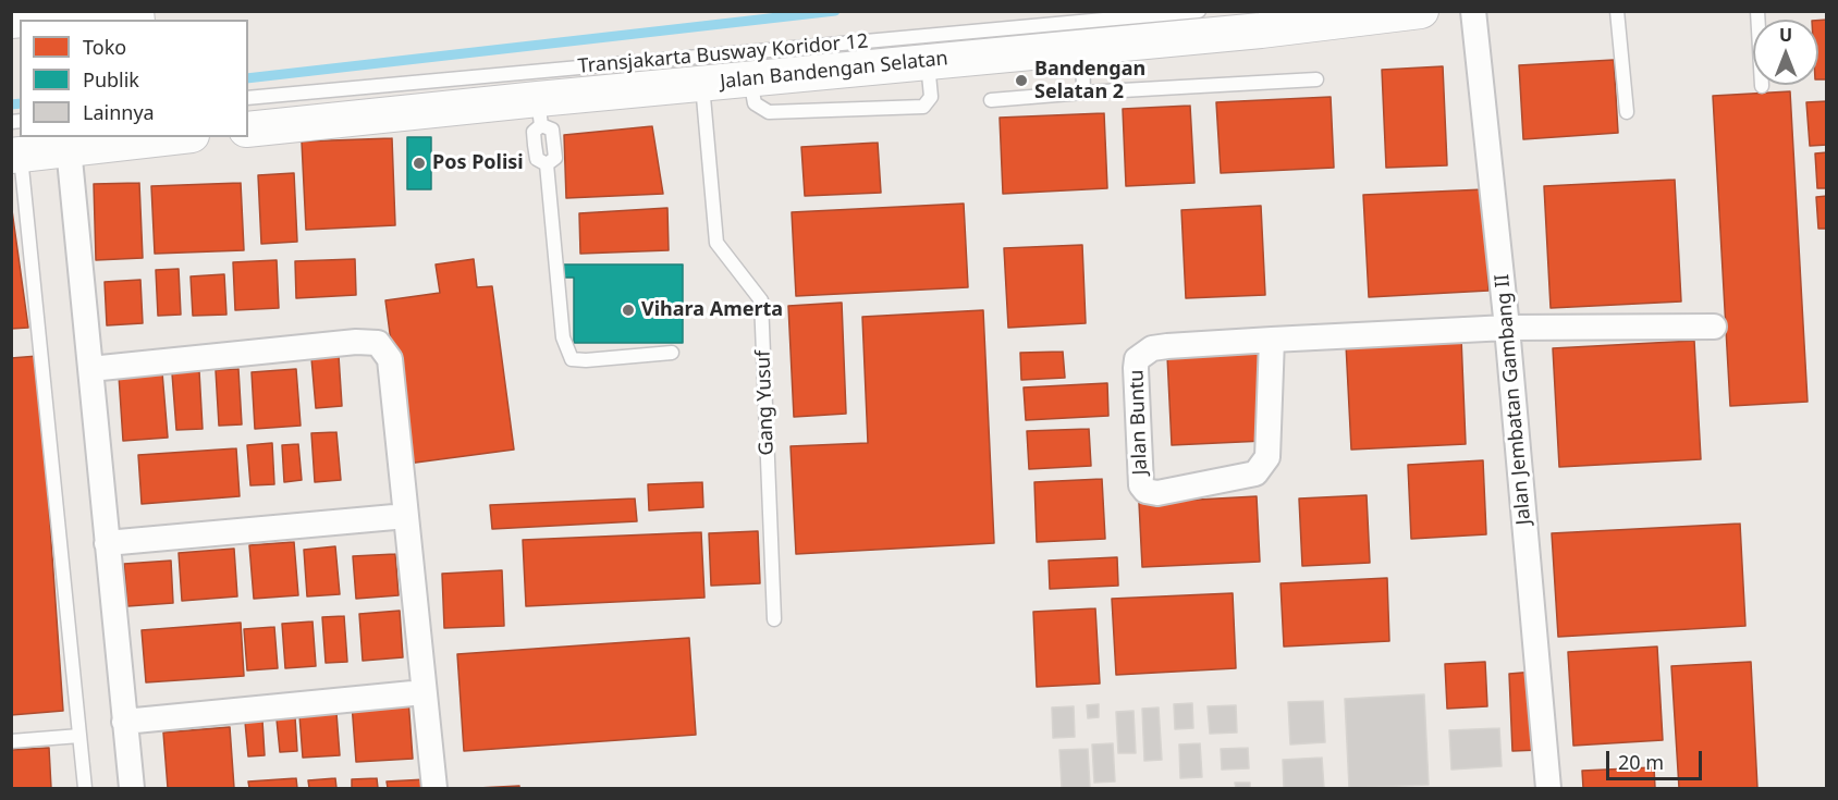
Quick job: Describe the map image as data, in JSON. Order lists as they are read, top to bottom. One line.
{"streets":{"main road":["Jalan Bandengan Selatan"],"street":["Jalan Jembatan Gambang II","Jalan Buntu"],"lane":["Transjakarta Busway Koridor 12","Gang Yusuf"]},"crossings":[["Jalan Bandengan Selatan","Gang Yusuf"],["Jalan Jembatan Gambang II","Jalan Buntu"]],"places":["Bandengan Selatan 2","Pos Polisi","Vihara Amerta"],"legend":["Toko","Publik","Lainnya"],"scale_bar":"20 m","north":"top"}
